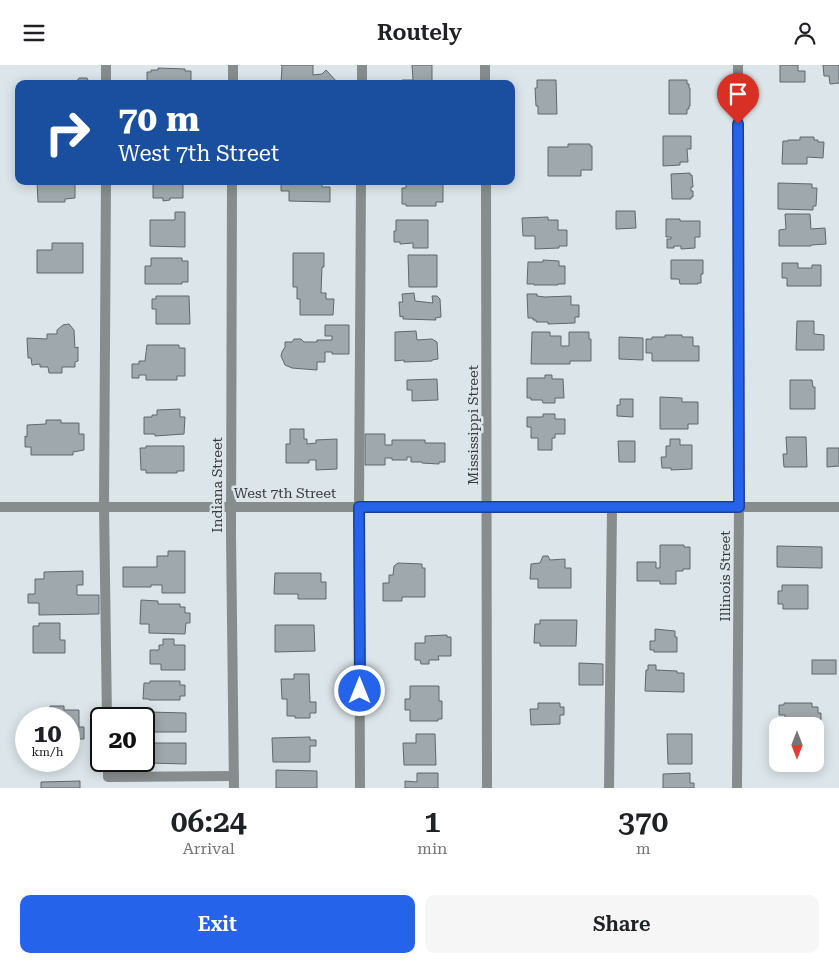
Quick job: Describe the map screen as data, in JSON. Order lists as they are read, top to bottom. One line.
{"streets":{"street":["Mississippi Street","Indiana Street","West 7th Street","Illinois Street"]},"crossings":[["Mississippi Street","West 7th Street"],["Indiana Street","West 7th Street"],["West 7th Street","Illinois Street"]],"north":"bottom","page":{"header":"Routely","turn":["70 m","West 7th Street"],"speed":"10 km/h","limit":"20","eta":["06:24","Arrival","1","min","370","m"],"buttons":["Exit","Share"]}}
